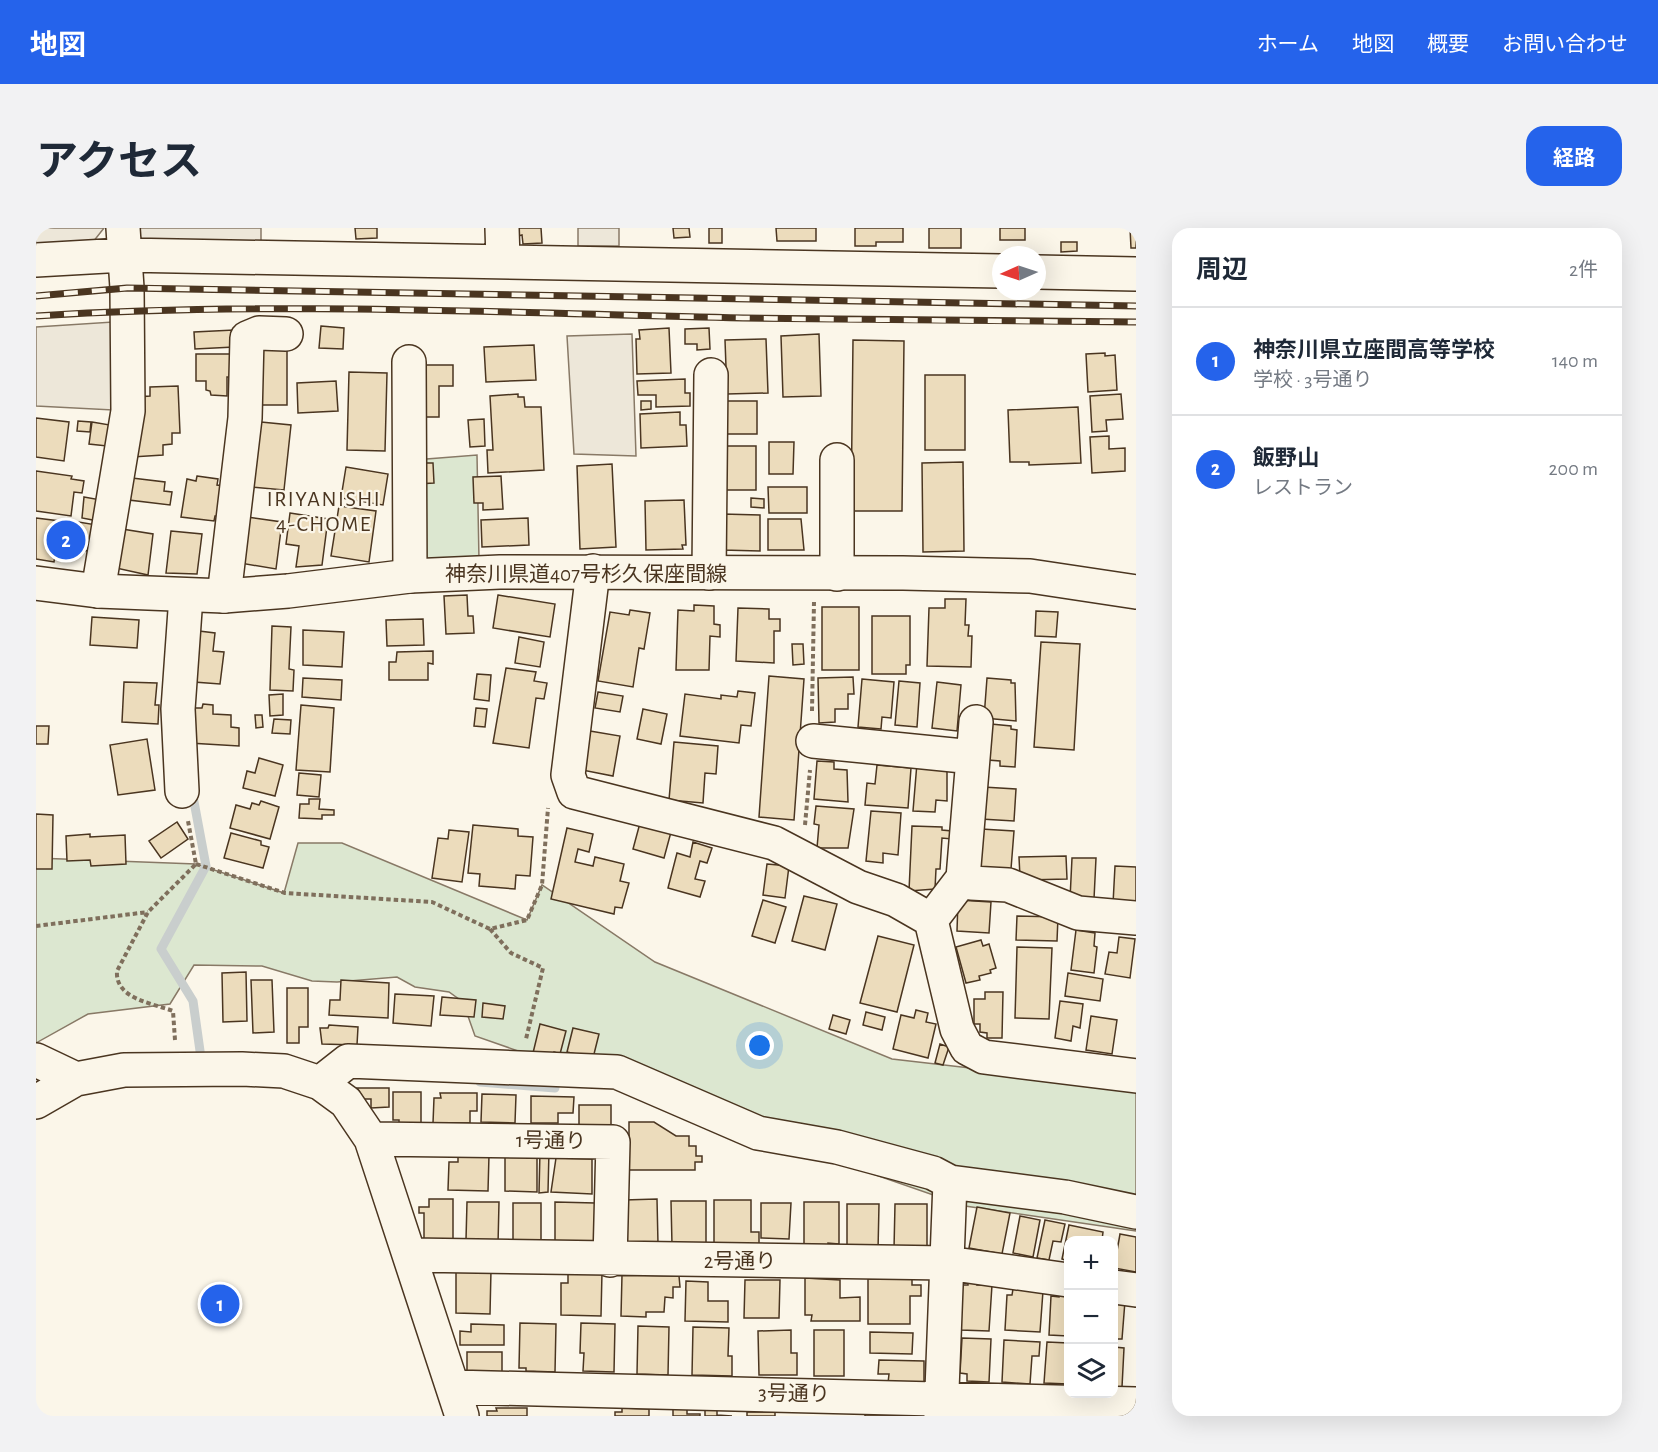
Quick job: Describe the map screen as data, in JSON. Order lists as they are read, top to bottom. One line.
{"streets":{"street":["神奈川県道407号杉久保座間線","1号通り","2号通り","3号通り"]},"crossings":[["1号通り","2号通り"]],"districts":["IRIYANISHI 4-CHOME"],"north":"left","page":{"header":"地図","nav":["ホーム","地図","概要","お問い合わせ"],"title":"アクセス","buttons":"経路","heading":["周辺","2件"],"list":[{"mark":"1","name":"神奈川県立座間高等学校","note":"学校 · 3号通り","value":"140 m"},{"mark":"2","name":"飯野山","note":"レストラン","value":"200 m"}],"pins":["2","1"],"map_buttons":["+","−"]}}
